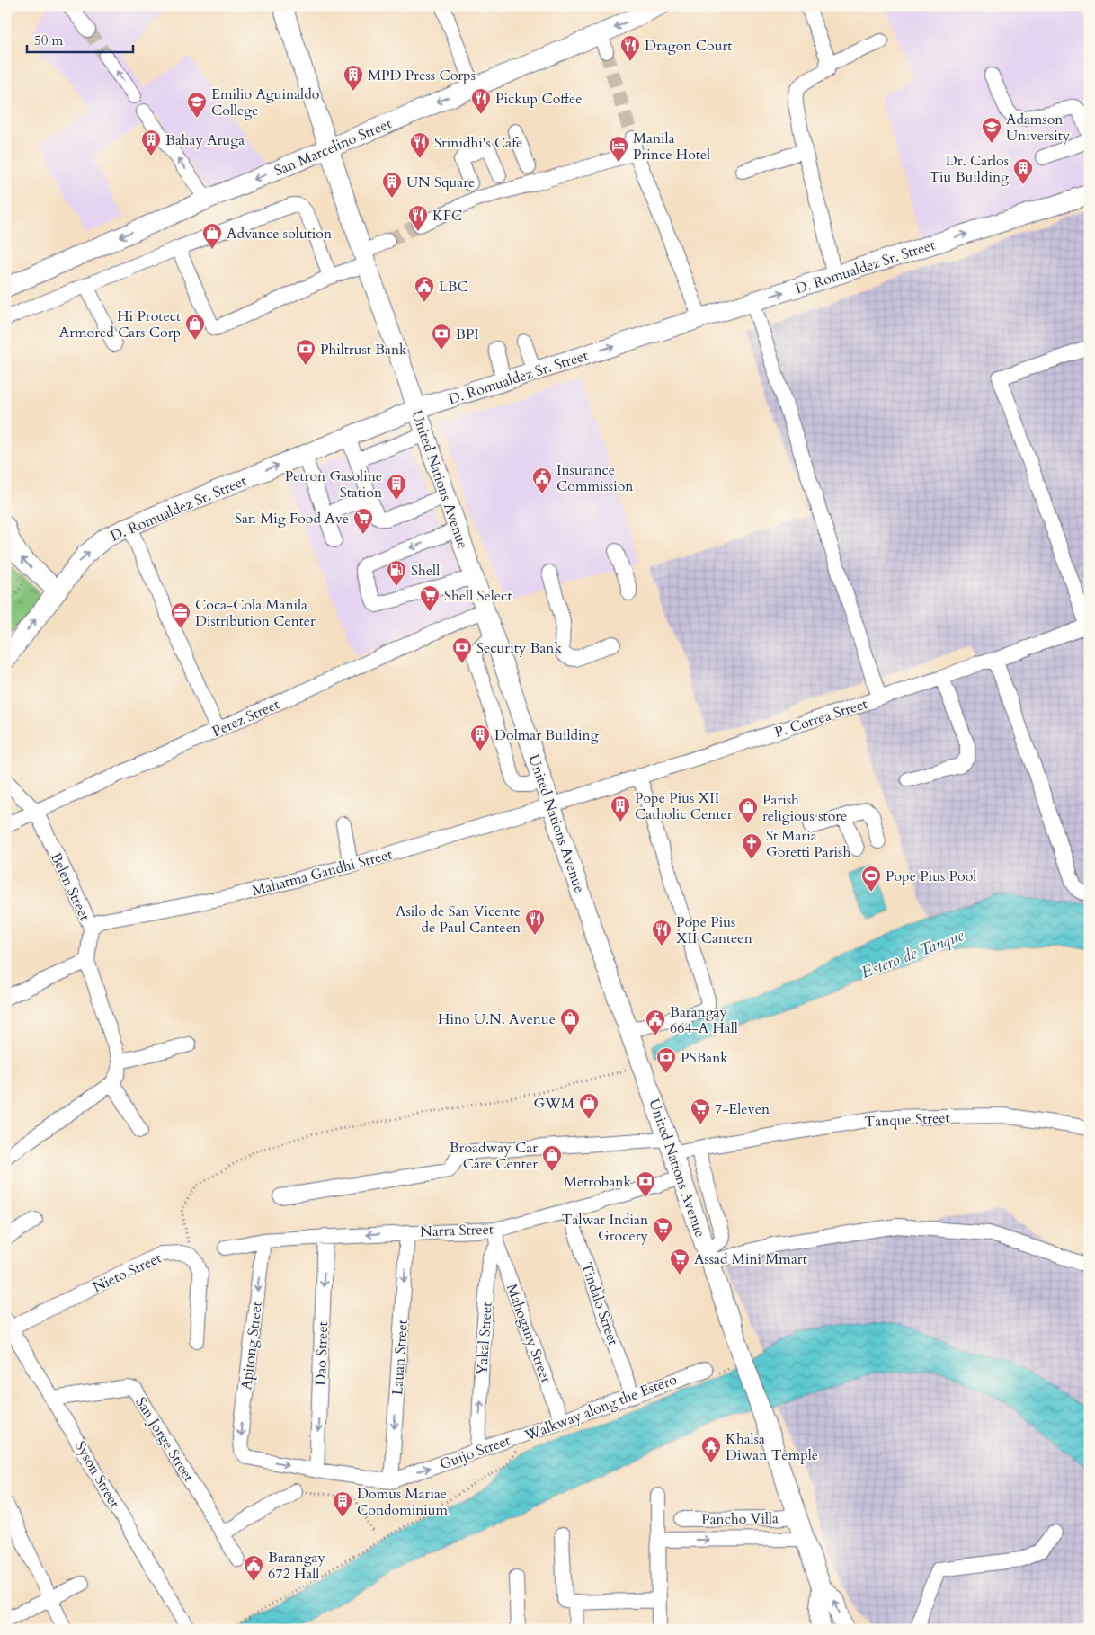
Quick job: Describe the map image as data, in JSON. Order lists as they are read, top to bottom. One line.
{"streets":{"main road":["San Marcelino Street","D. Romualdez Sr. Street","United Nations Avenue"],"street":["Perez Street","P. Correa Street","Mahatma Gandhi Street","Belen Street","Tanque Street","Narra Street","Nieto Street","Tindalo Street","Mahogany Street","Yakal Street","Apitong Street","Dao Street","Lauan Street","San Jorge Street","Guijo Street","Syson Street","Pancho Villa"],"path":["Walkway along the Estero"]},"crossings":[["San Marcelino Street","United Nations Avenue"],["D. Romualdez Sr. Street","United Nations Avenue"],["United Nations Avenue","Perez Street"],["United Nations Avenue","P. Correa Street"],["United Nations Avenue","Mahatma Gandhi Street"],["United Nations Avenue","Tanque Street"],["United Nations Avenue","Narra Street"],["United Nations Avenue","Pancho Villa"],["Perez Street","Belen Street"],["P. Correa Street","Mahatma Gandhi Street"],["Mahatma Gandhi Street","Belen Street"],["Narra Street","Tindalo Street"],["Narra Street","Yakal Street"],["Narra Street","Apitong Street"],["Narra Street","Dao Street"],["Narra Street","Lauan Street"],["Nieto Street","Syson Street"],["Tindalo Street","Guijo Street"],["Mahogany Street","Yakal Street"],["Mahogany Street","Guijo Street"],["Yakal Street","Guijo Street"],["Apitong Street","Guijo Street"],["Dao Street","Guijo Street"],["Lauan Street","Guijo Street"],["San Jorge Street","Syson Street"]],"one_way":["San Marcelino Street","D. Romualdez Sr. Street","Yakal Street","Lauan Street"],"water":["Estero de Tanque"],"places":{"restaurant":["Dragon Court","Pickup Coffee","Srinidhi's Cafe","KFC","Asilo de San Vicente de Paul Canteen","Pope Pius XII Canteen"],"building":["MPD Press Corps","Bahay Aruga","Dr. Carlos Tiu Building","UN Square","Petron Gasoline Station","Dolmar Building","Pope Pius XII Catholic Center","Domus Mariae Condominium"],"school or university":["Emilio Aguinaldo College","Adamson University"],"hotel":["Manila Prince Hotel"],"shop":["Advance solution","Hi Protect Armored Cars Corp","Parish religious store","Hino U.N. Avenue","GWM","Broadway Car Care Center"],"public building":["LBC","Insurance Commission","Barangay 664-A Hall","Barangay 672 Hall"],"bank":["BPI","Philtrust Bank","Security Bank","PSBank","Metrobank"],"supermarket":["San Mig Food Ave","Shell Select","7-Eleven","Talwar Indian Grocery","Assad Mini Mmart"],"fuel station":["Shell"],"office":["Coca-Cola Manila Distribution Center"],"church":["St Maria Goretti Parish"],"sports":["Pope Pius Pool"],"temple":["Khalsa Diwan Temple"]},"scale_bar":"50 m"}
